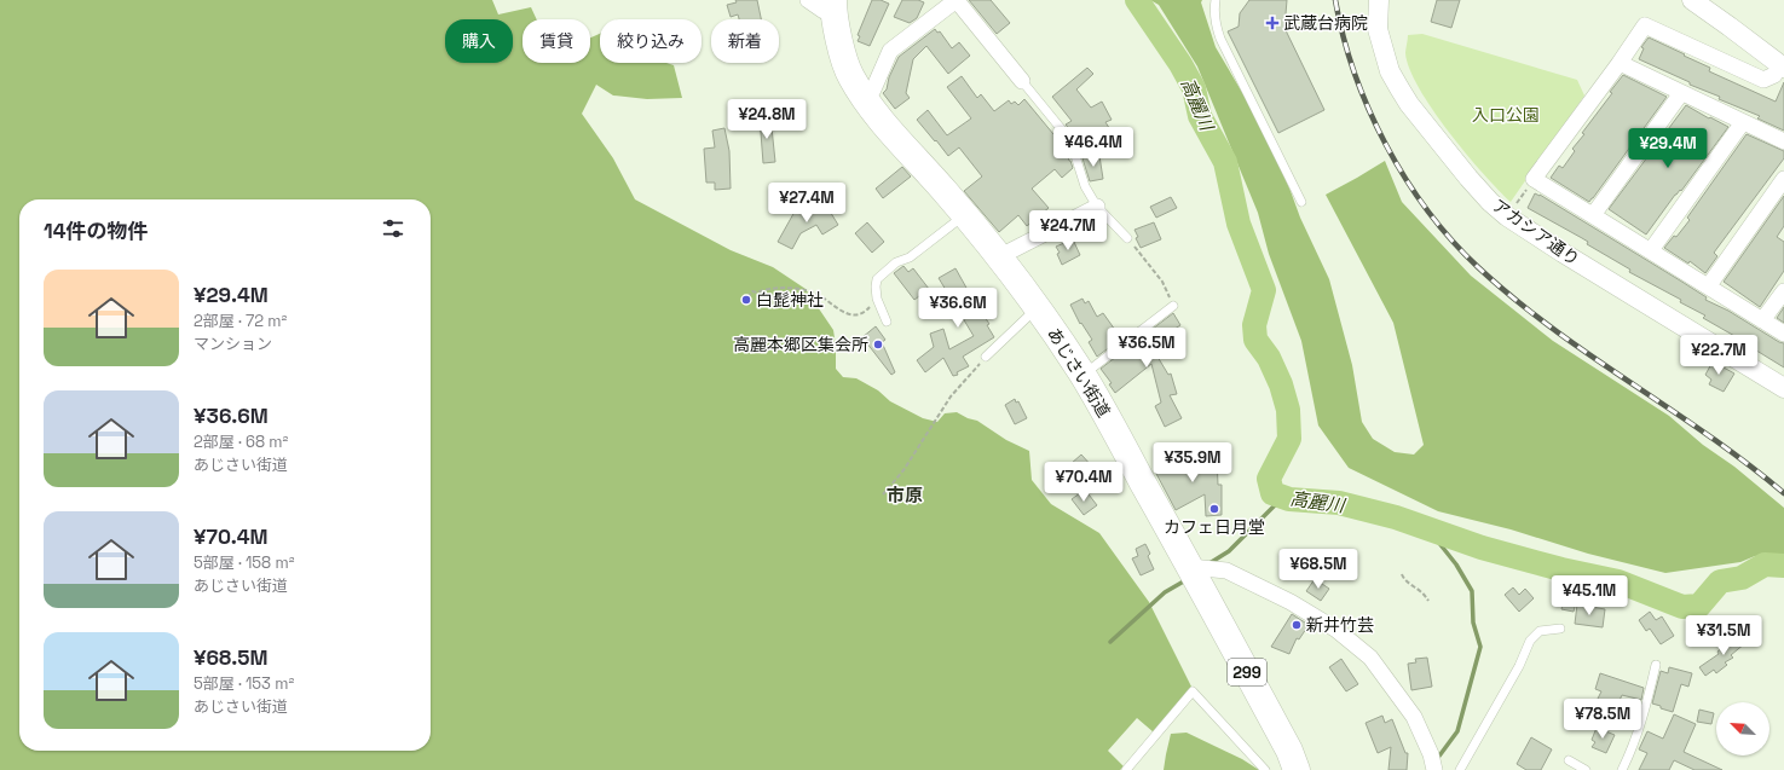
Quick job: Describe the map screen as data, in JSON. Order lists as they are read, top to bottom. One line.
{"streets":{"highway":["あじさい街道","299"],"street":["アカシア通り"]},"districts":["市原"],"water":["高麗川"],"parks":["入口公園"],"places":{"health":["武蔵台病院"],"other":["白髭神社","高麗本郷区集会所","カフェ日月堂","新井竹芸"]},"north":"top left","page":{"chip":["購入","賃貸","絞り込み","新着"],"price":["¥24.8M","¥46.4M","¥29.4M","¥27.4M","¥24.7M","¥36.6M","¥36.5M","¥22.7M","¥35.9M","¥70.4M","¥68.5M","¥45.1M","¥31.5M","¥78.5M"],"heading":"14件の物件","list":[{"name":"¥29.4M","note":"2部屋 · 72 m² · マンション"},{"name":"¥36.6M","note":"2部屋 · 68 m² · あじさい街道"},{"name":"¥70.4M","note":"5部屋 · 158 m² · あじさい街道"},{"name":"¥68.5M","note":"5部屋 · 153 m² · あじさい街道"}]}}
